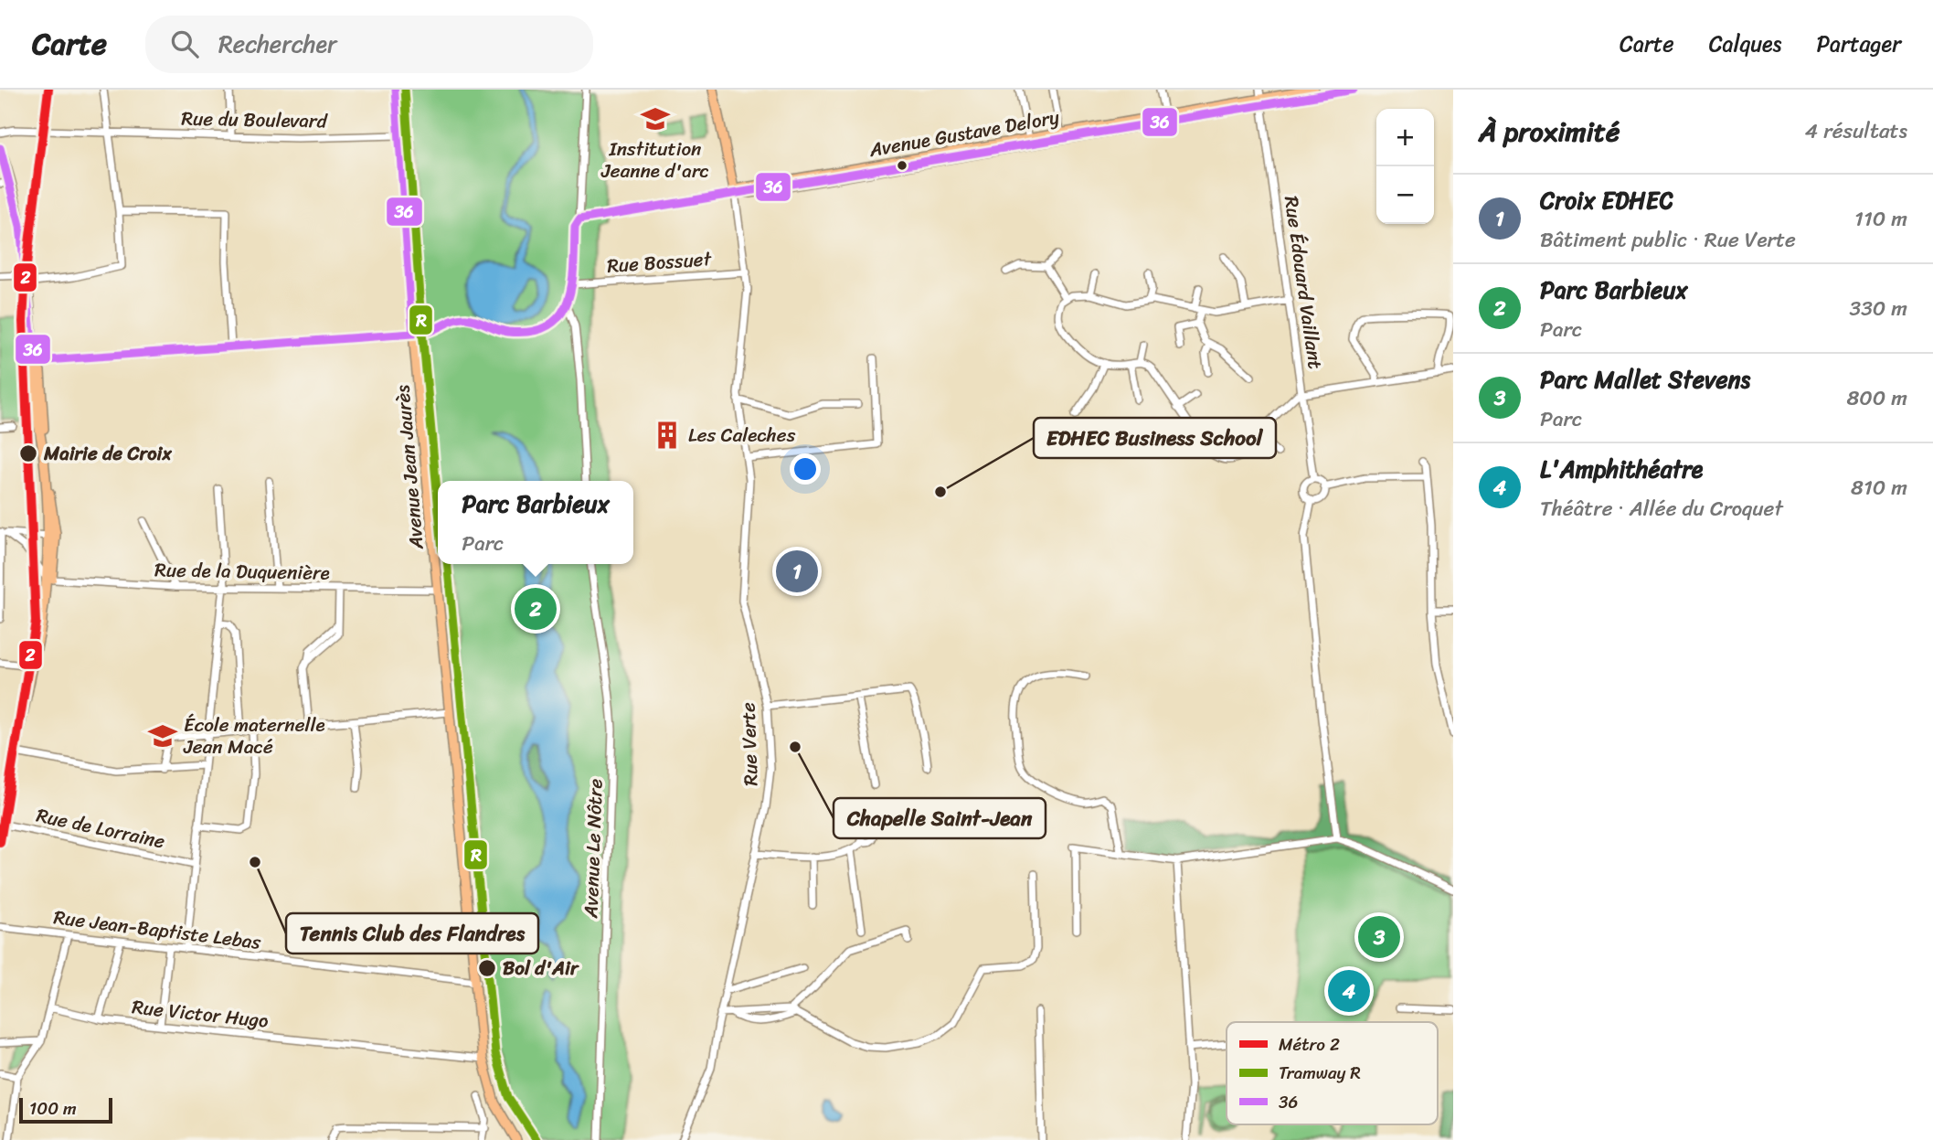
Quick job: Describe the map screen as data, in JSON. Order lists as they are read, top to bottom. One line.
{"streets":{"main road":["Avenue Gustave Delory","Avenue Jean Jaurès"],"street":["Rue du Boulevard","Rue Bossuet","Rue Édouard Vaillant","Rue de la Duquenière","Rue Verte","Rue de Lorraine","Avenue Le Nôtre","Rue Jean-Baptiste Lebas","Rue Victor Hugo"]},"crossings":[["Rue du Boulevard","Avenue Jean Jaurès"],["Avenue Gustave Delory","Rue Édouard Vaillant"],["Avenue Gustave Delory","Rue Verte"],["Rue Bossuet","Rue Verte"],["Avenue Jean Jaurès","Rue de la Duquenière"],["Avenue Jean Jaurès","Rue Jean-Baptiste Lebas"],["Avenue Jean Jaurès","Rue Victor Hugo"]],"places":{"school or university":["Institution Jeanne d'arc","École maternelle Jean Macé"],"building":["Les Caleches"],"other":["Mairie de Croix","EDHEC Business School","Chapelle Saint-Jean","Tennis Club des Flandres","Bol d'Air"]},"lines":["metro line 2","tram line R","transit line 36"],"legend":["Métro 2","Tramway R","36"],"scale_bar":"100 m","page":{"header":"Carte","search":"Rechercher","nav":["Carte","Calques","Partager"],"heading":["À proximité","4 résultats"],"map_buttons":["+","−"],"list":[{"mark":"1","name":"Croix EDHEC","note":"Bâtiment public · Rue Verte","value":"110 m"},{"mark":"2","name":"Parc Barbieux","note":"Parc","value":"330 m"},{"mark":"3","name":"Parc Mallet Stevens","note":"Parc","value":"800 m"},{"mark":"4","name":"L'Amphithéatre","note":"Théâtre · Allée du Croquet","value":"810 m"}],"popup":["Parc Barbieux","Parc"],"pins":["1","2","3","4"],"scale":"100 m"}}
